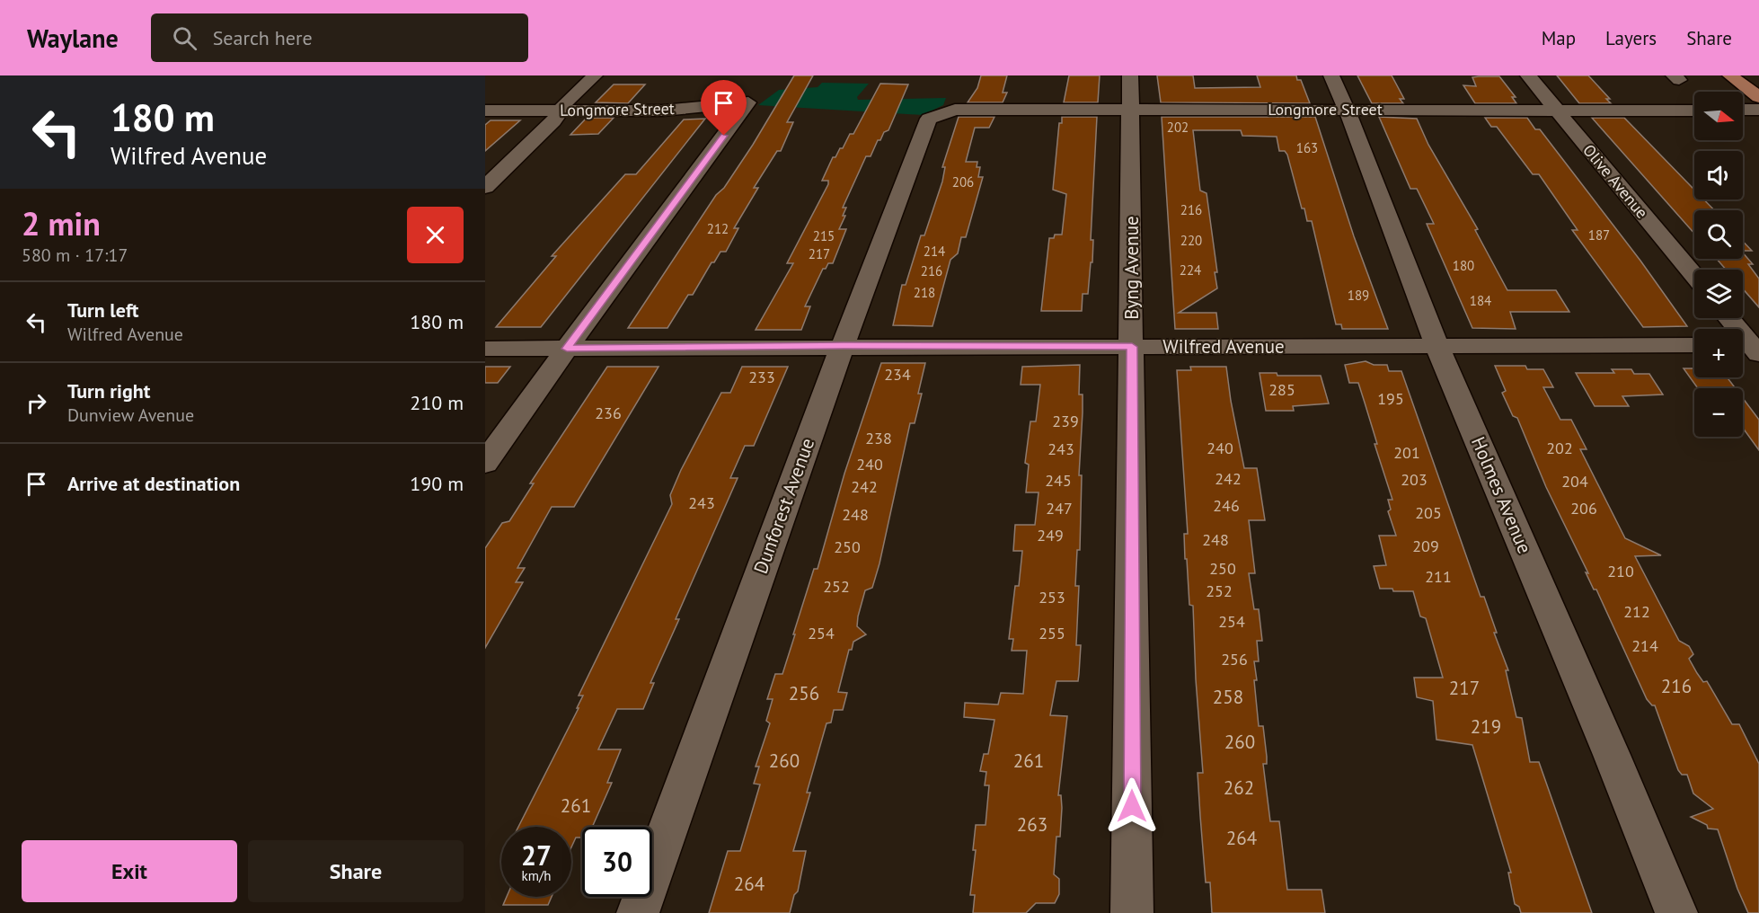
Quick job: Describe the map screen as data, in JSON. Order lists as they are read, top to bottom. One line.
{"streets":{"street":["Longmore Street","Olive Avenue","Byng Avenue","Wilfred Avenue","Holmes Avenue","Dunforest Avenue"]},"crossings":[["Longmore Street","Olive Avenue"],["Longmore Street","Byng Avenue"],["Longmore Street","Wilfred Avenue"],["Longmore Street","Holmes Avenue"],["Longmore Street","Dunforest Avenue"],["Byng Avenue","Wilfred Avenue"],["Wilfred Avenue","Holmes Avenue"],["Wilfred Avenue","Dunforest Avenue"]],"house_numbers":["202","163","206","216","212","187","215","220","214","217","180","224","216","218","189","184","234","233","285","195","236","239","238","240","202","243","201","240","242","203","245","204","242","243","246","247","206","205","248","249","248","209","250","250","210","211","252","252","253","212","254","254","255","214","256","216","217","256","258","219","260","260","261","262","261","263","264","264"],"north":"right","page":{"header":"Waylane","search":"Search here","nav":["Map","Layers","Share"],"turn":["180 m","Wilfred Avenue"],"map_buttons":["+","−"],"heading":["2 min","580 m · 17:17"],"list":[{"name":"Turn left","note":"Wilfred Avenue","value":"180 m"},{"name":"Turn right","note":"Dunview Avenue","value":"210 m"},{"name":"Arrive at destination","value":"190 m"}],"speed":"27 km/h","limit":"30","buttons":["Exit","Share"]}}
